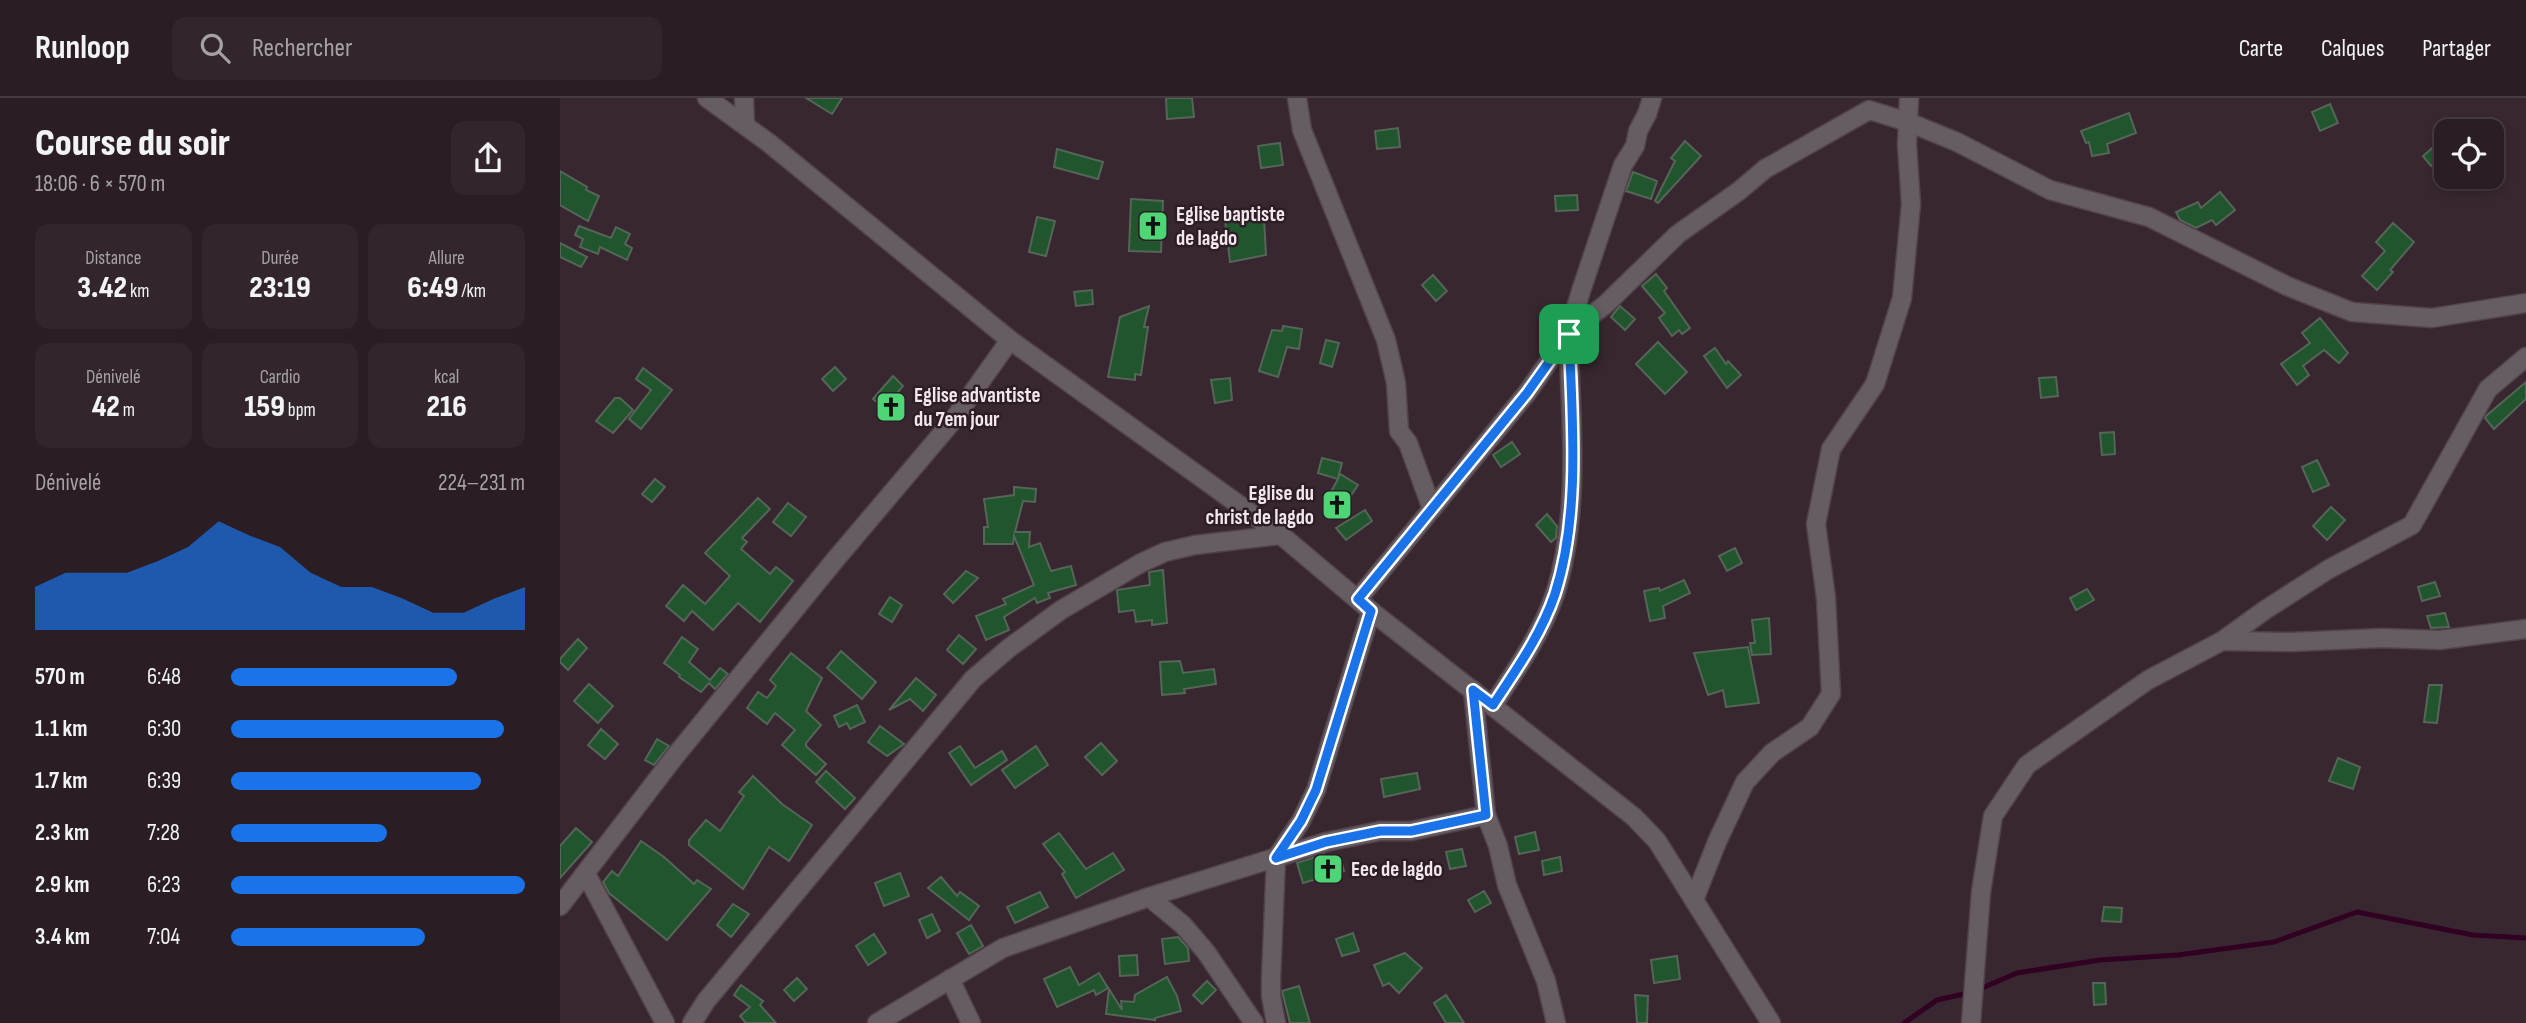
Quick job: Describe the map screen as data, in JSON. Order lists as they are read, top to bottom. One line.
{"places":{"church":["Eglise baptiste de lagdo","Eglise advantiste du 7em jour","Eglise du christ de lagdo","Eec de lagdo"]},"page":{"header":"Runloop","search":"Rechercher","nav":["Carte","Calques","Partager"],"heading":["Course du soir","18:06 · 6 × 570 m"],"stats":[["Distance","3.42 km"],["Durée","23:19"],["Allure","6:49 /km"],["Dénivelé","42 m"],["Cardio","159 bpm"],["kcal","216"]],"chart":["Dénivelé","224–231 m"],"list":[{"name":"570 m","note":"6:48"},{"name":"1.1 km","note":"6:30"},{"name":"1.7 km","note":"6:39"},{"name":"2.3 km","note":"7:28"},{"name":"2.9 km","note":"6:23"},{"name":"3.4 km","note":"7:04"}]}}
